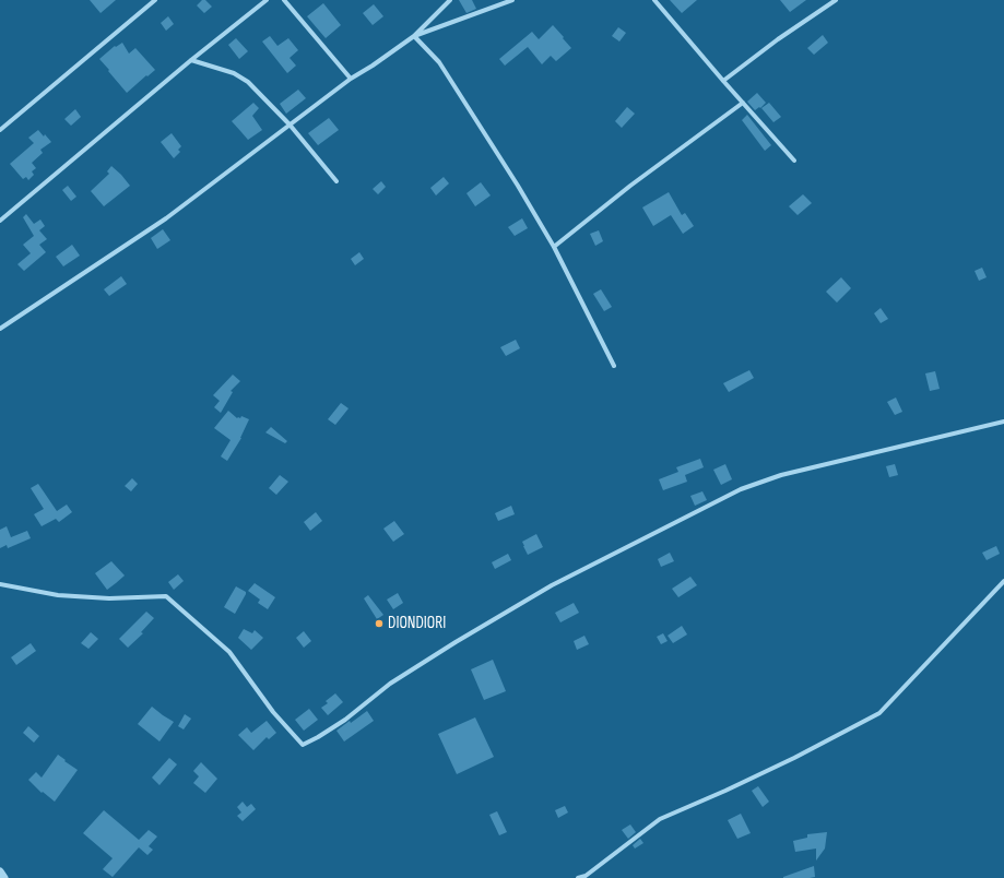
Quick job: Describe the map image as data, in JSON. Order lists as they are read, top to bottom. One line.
{"places":["DIONDIORI"]}
